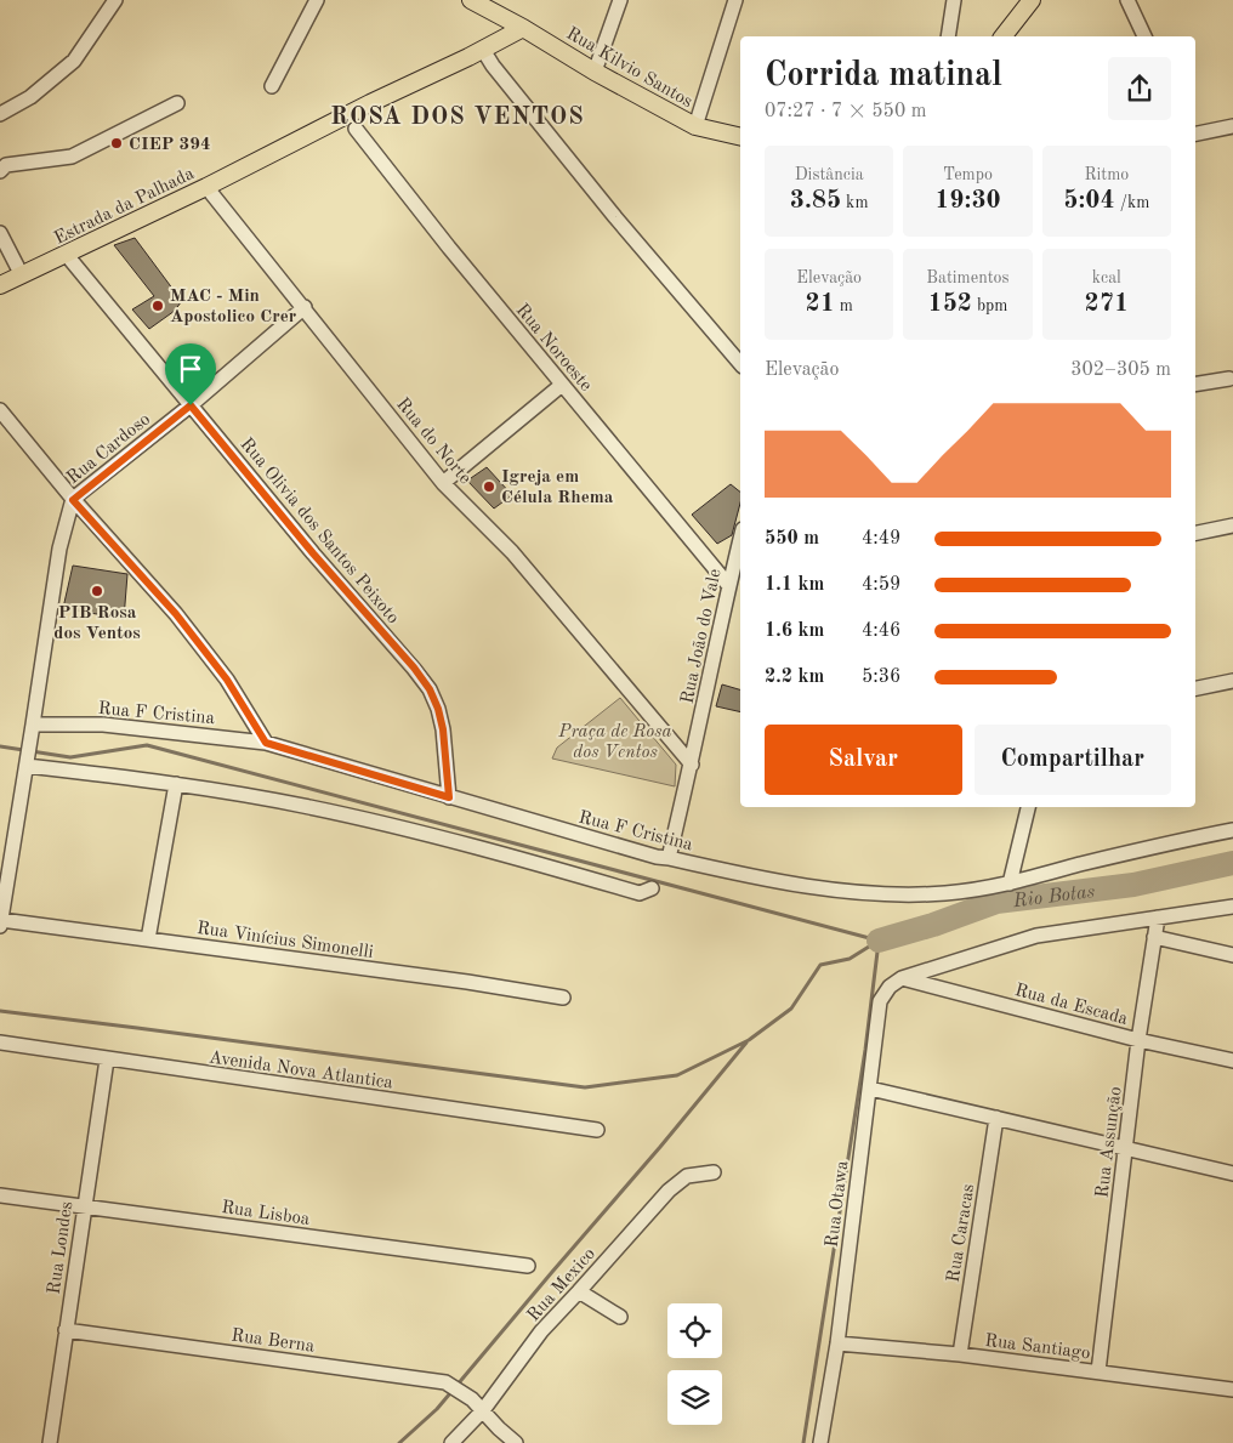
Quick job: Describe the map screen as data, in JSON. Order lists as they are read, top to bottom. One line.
{"streets":{"main road":["Rua Kilvio Santos","Estrada da Palhada"],"street":["Rua Noroeste","Rua do Norte","Rua Cardoso","Rua Olivia dos Santos Peixoto","Rua João do Vale","Rua F Cristina","Rua Vinícius Simonelli","Rua da Escada","Avenida Nova Atlantica","Rua Assunção","Rua Otawa","Rua Lisboa","Rua Caracas","Rua Londes","Rua Mexico","Rua Berna","Rua Santiago"]},"crossings":[["Rua Kilvio Santos","Estrada da Palhada"],["Estrada da Palhada","Rua do Norte"],["Estrada da Palhada","Rua Olivia dos Santos Peixoto"],["Rua Noroeste","Rua João do Vale"],["Rua do Norte","Rua Cardoso"],["Rua do Norte","Rua João do Vale"],["Rua Cardoso","Rua Olivia dos Santos Peixoto"],["Rua Olivia dos Santos Peixoto","Rua F Cristina"],["Rua João do Vale","Rua F Cristina"],["Rua da Escada","Rua Assunção"],["Rua da Escada","Rua Otawa"],["Avenida Nova Atlantica","Rua Londes"],["Rua Assunção","Rua Santiago"],["Rua Otawa","Rua Santiago"],["Rua Lisboa","Rua Londes"],["Rua Caracas","Rua Santiago"],["Rua Londes","Rua Berna"],["Rua Mexico","Rua Berna"]],"districts":["ROSA DOS VENTOS"],"water":["Rio Botas"],"parks":["Praça de Rosa dos Ventos"],"places":["CIEP 394","MAC - Min Apostolico Crer","Igreja em Célula Rhema","PIB Rosa dos Ventos"],"page":{"heading":["Corrida matinal","07:27 · 7 × 550 m"],"stats":[["Distância","3.85 km"],["Tempo","19:30"],["Ritmo","5:04 /km"],["Elevação","21 m"],["Batimentos","152 bpm"],["kcal","271"]],"chart":["Elevação","302–305 m"],"list":[{"name":"550 m","note":"4:49"},{"name":"1.1 km","note":"4:59"},{"name":"1.6 km","note":"4:46"},{"name":"2.2 km","note":"5:36"}],"buttons":["Salvar","Compartilhar"]}}
